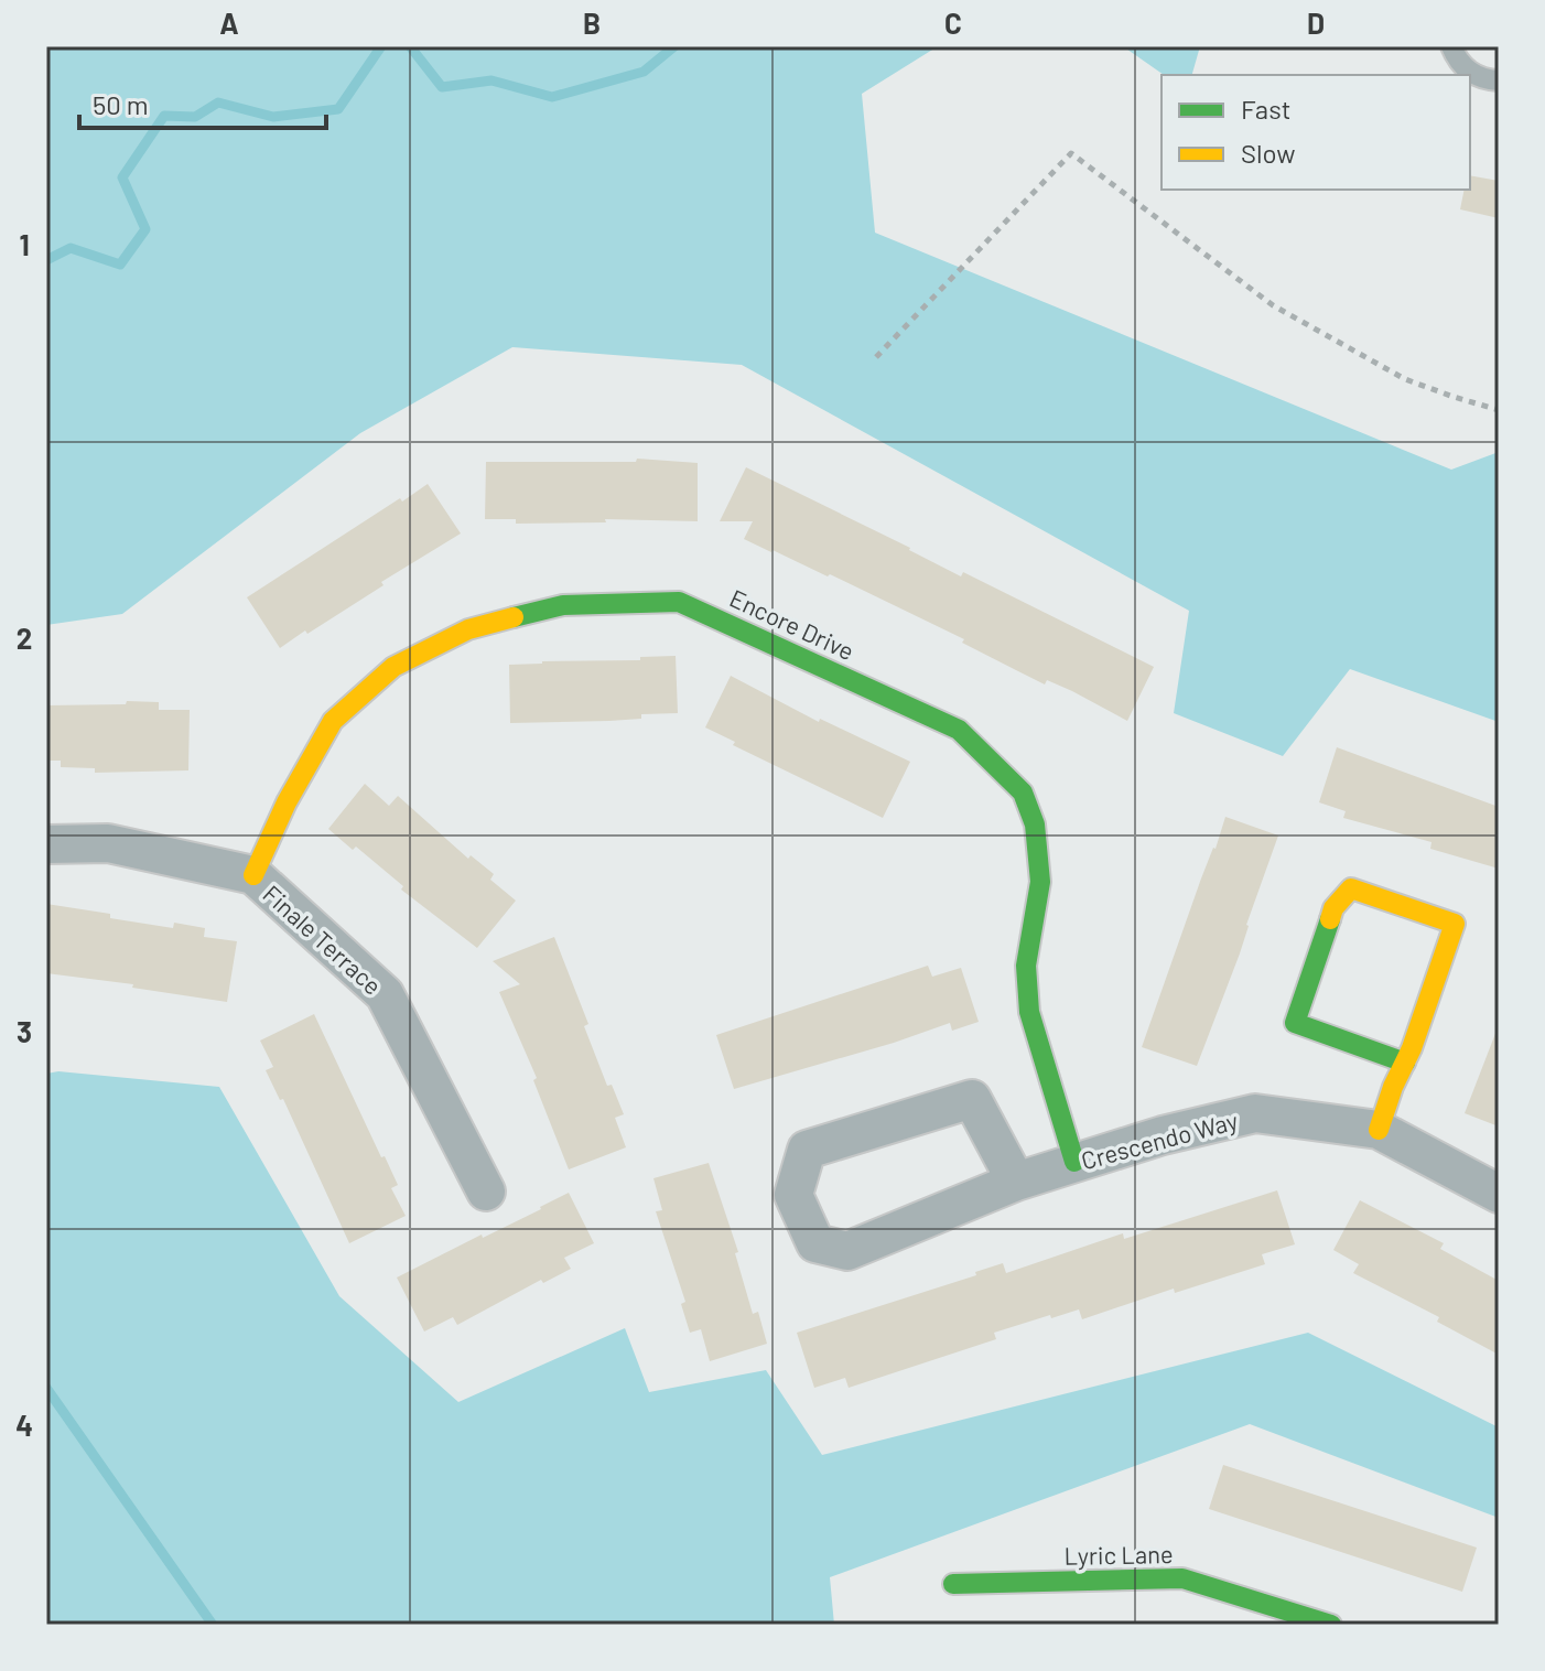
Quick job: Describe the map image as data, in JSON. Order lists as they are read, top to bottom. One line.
{"streets":{"street":["Encore Drive","Finale Terrace","Crescendo Way","Lyric Lane"]},"crossings":[["Encore Drive","Finale Terrace"],["Encore Drive","Crescendo Way"]],"legend":["Fast","Slow"],"scale_bar":"50 m","grid":{"columns":["A","B","C","D"],"rows":["1","2","3","4"]}}
